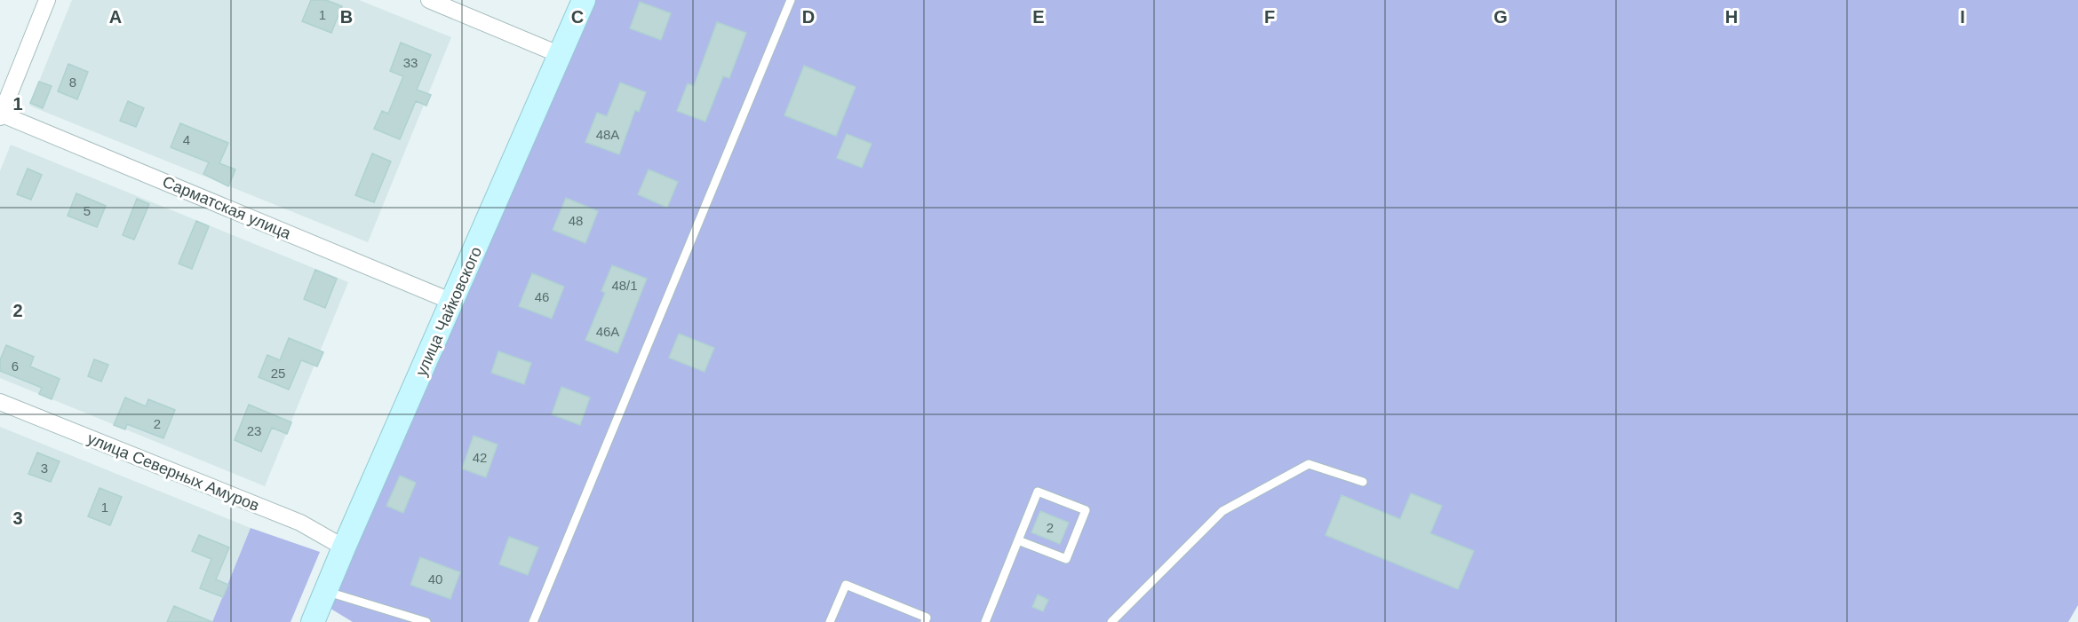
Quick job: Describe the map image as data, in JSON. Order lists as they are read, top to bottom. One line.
{"streets":{"street":["Сарматская улица","улица Чайковского","улица Северных Амуров"]},"crossings":[["Сарматская улица","улица Чайковского"],["улица Чайковского","улица Северных Амуров"]],"house_numbers":["1","33","8","48А","4","5","48","48/1","46","46А","6","25","2","23","42","3","1","2","40"],"grid":{"columns":["A","B","C","D","E","F","G","H","I"],"rows":["1","2","3"]}}
